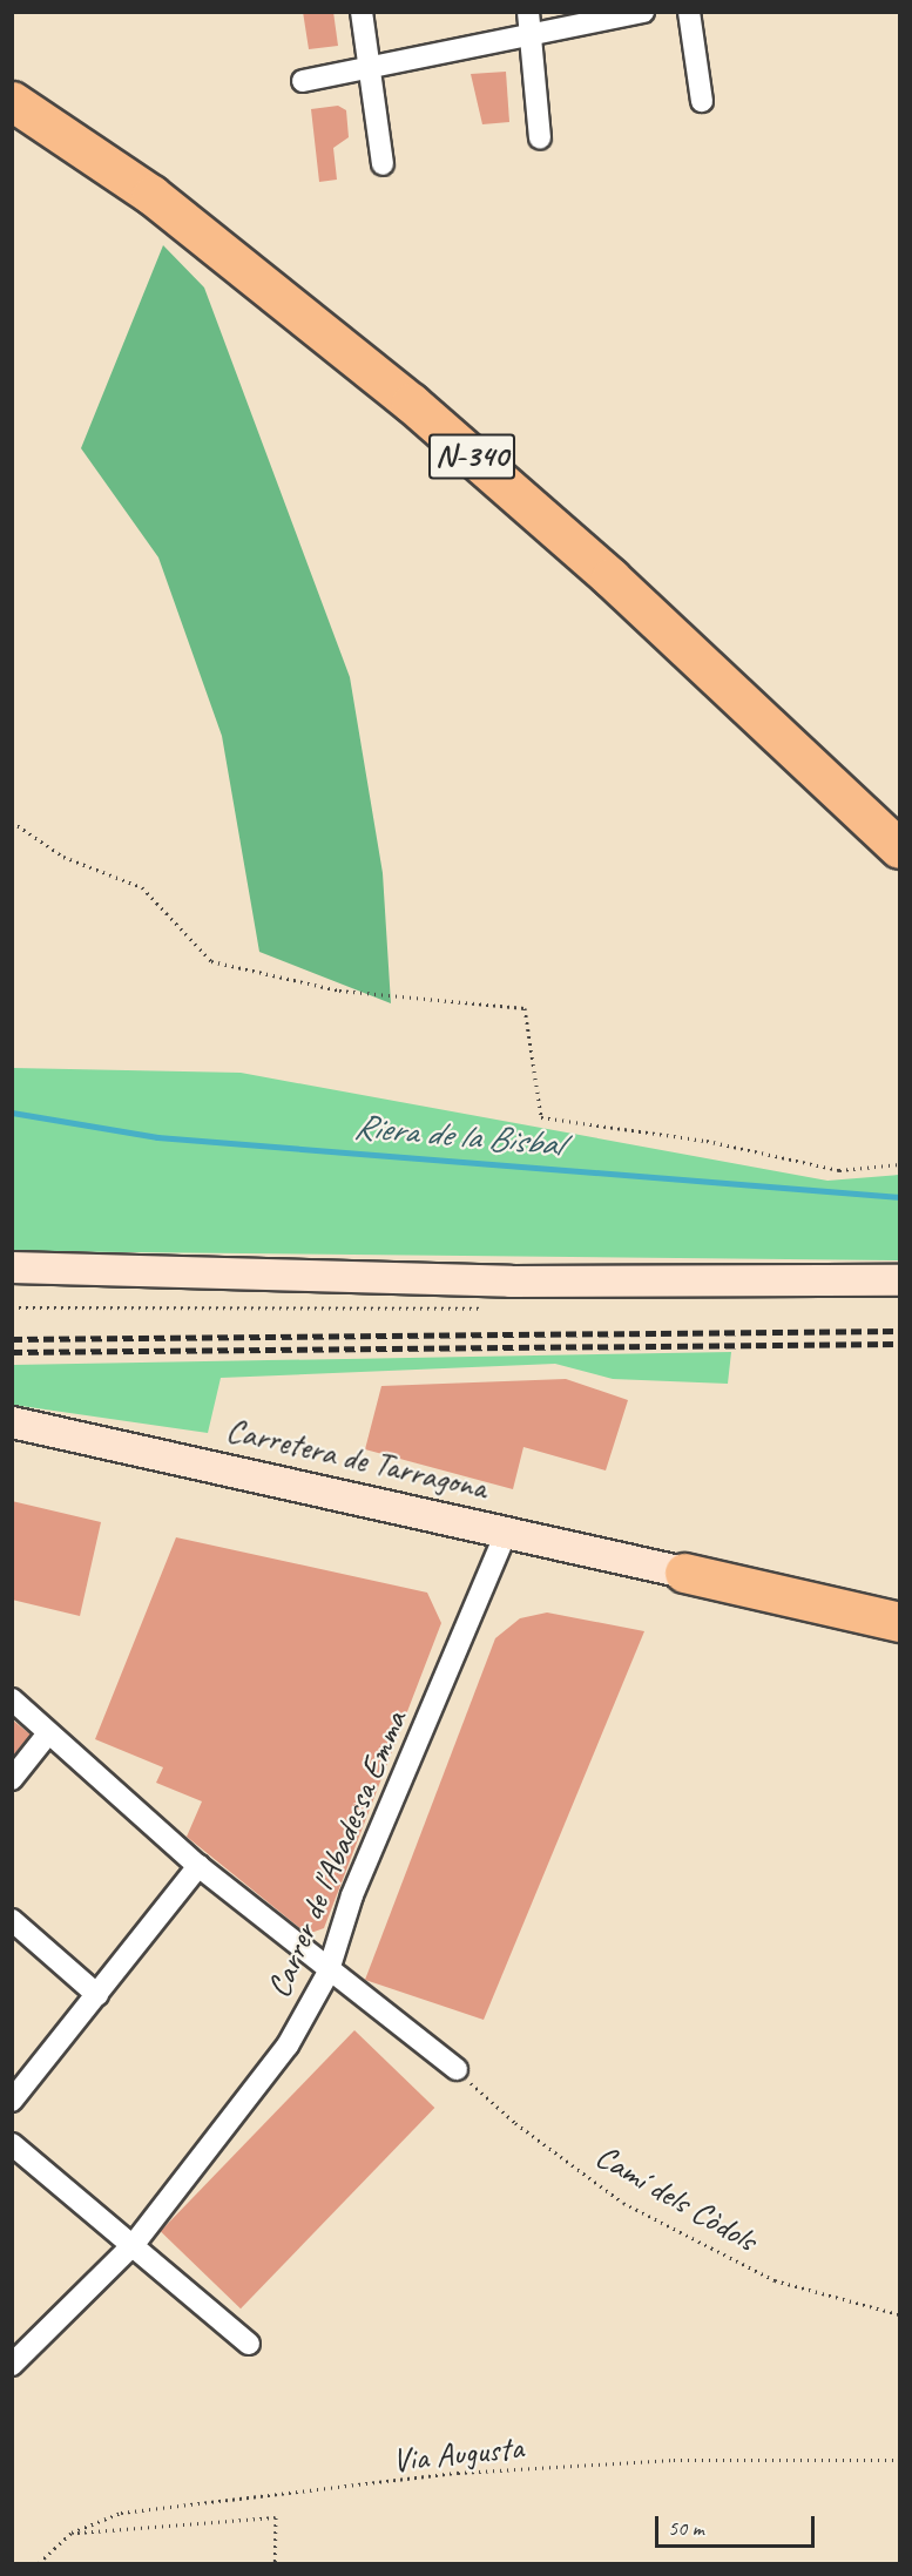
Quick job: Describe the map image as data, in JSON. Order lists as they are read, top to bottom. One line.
{"streets":{"highway":["N-340"],"street":["Carretera de Tarragona","Carrer de l'Abadessa Emma"],"path":["Camí dels Còdols","Via Augusta"]},"crossings":[["Carretera de Tarragona","Carrer de l'Abadessa Emma"]],"water":["Riera de la Bisbal"],"scale_bar":"50 m"}
